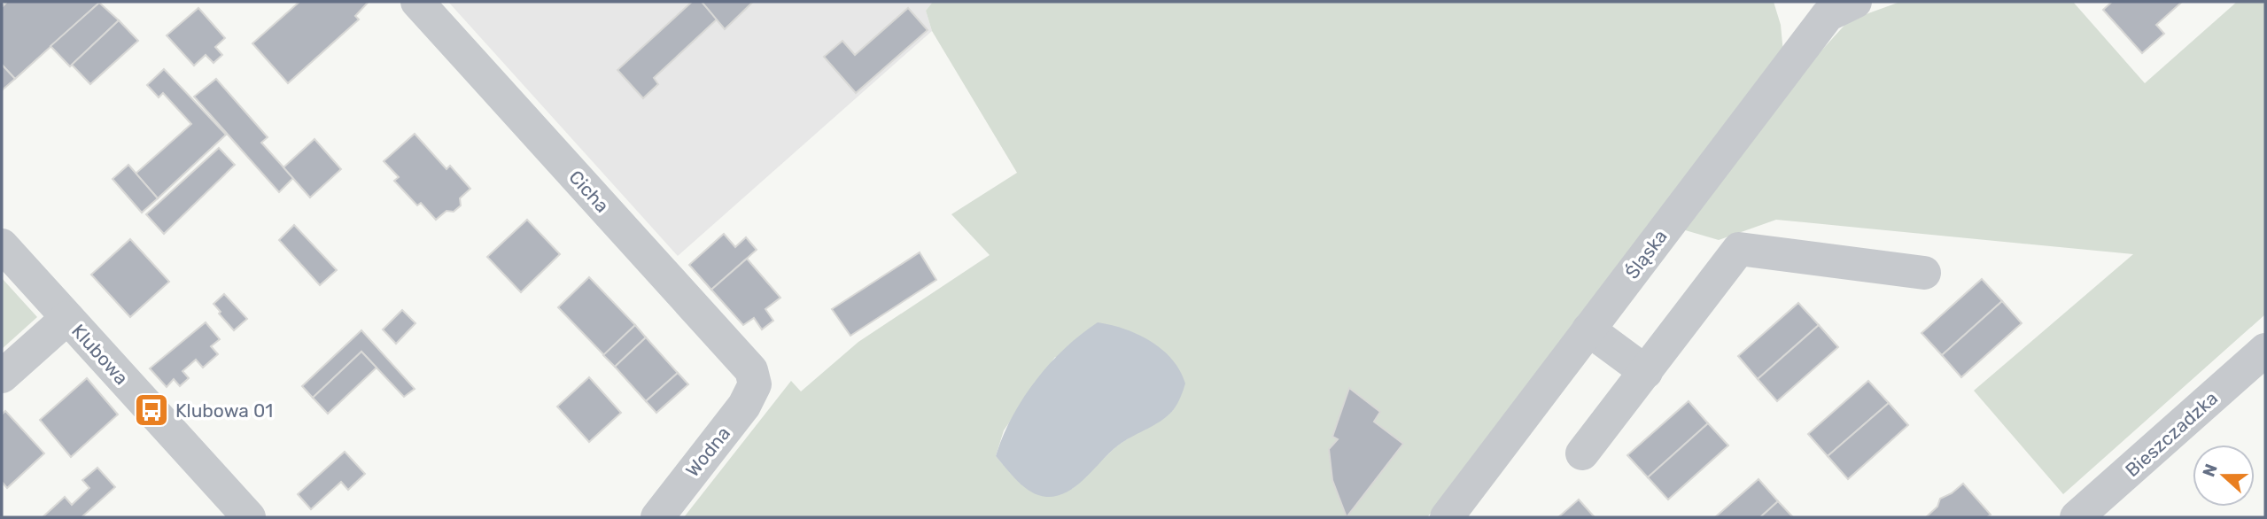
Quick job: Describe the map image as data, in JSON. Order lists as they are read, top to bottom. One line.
{"streets":{"street":["Cicha","Śląska","Klubowa","Bieszczadzka","Wodna"]},"crossings":[["Cicha","Wodna"]],"places":{"bus stop":["Klubowa 01"]},"north":"left"}
